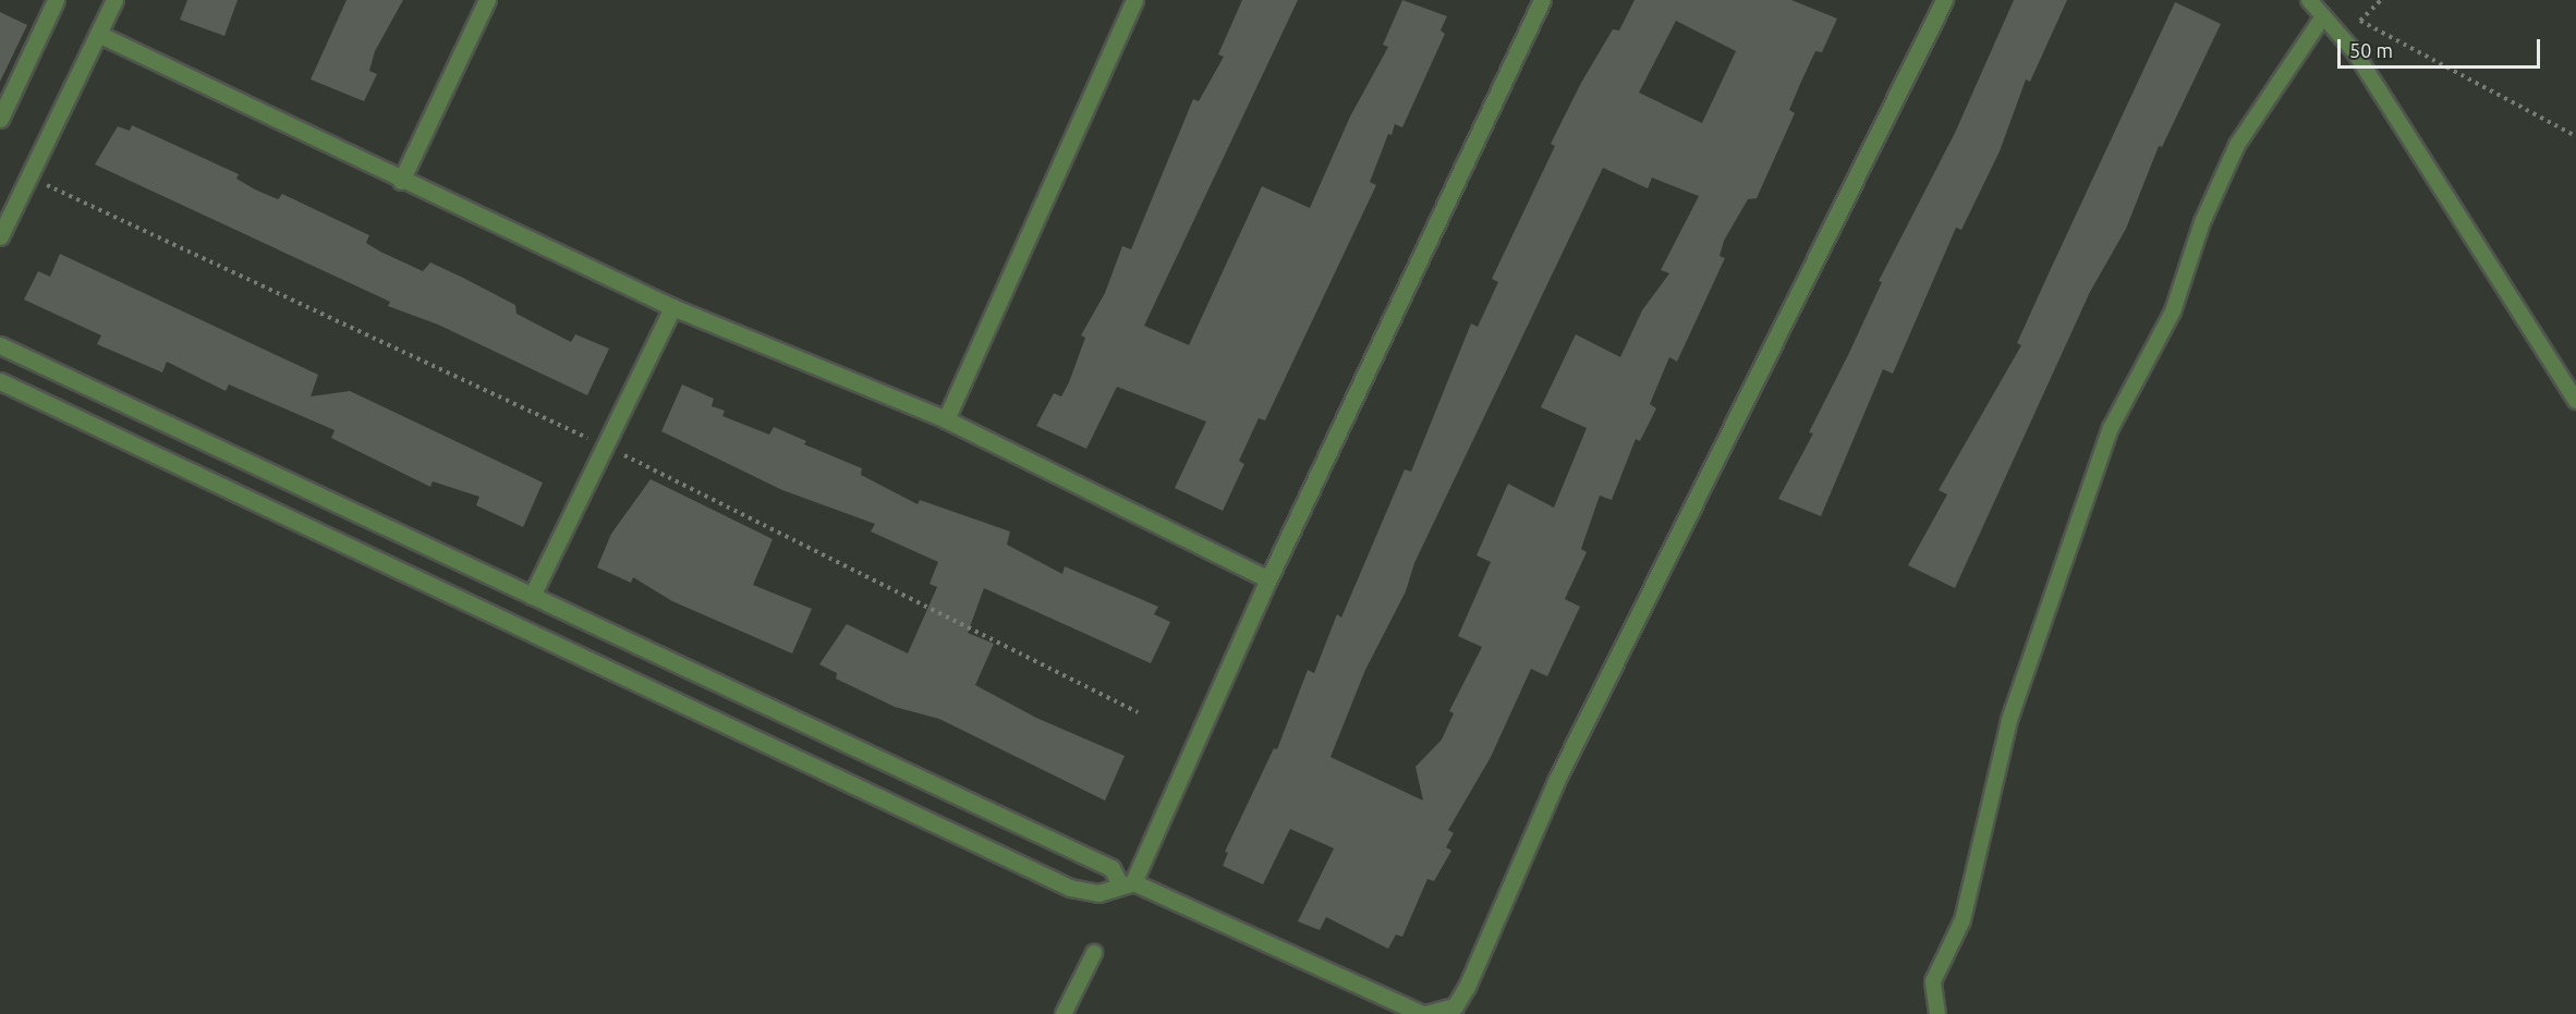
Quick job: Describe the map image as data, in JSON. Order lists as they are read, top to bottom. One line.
{"scale_bar":"50 m"}
